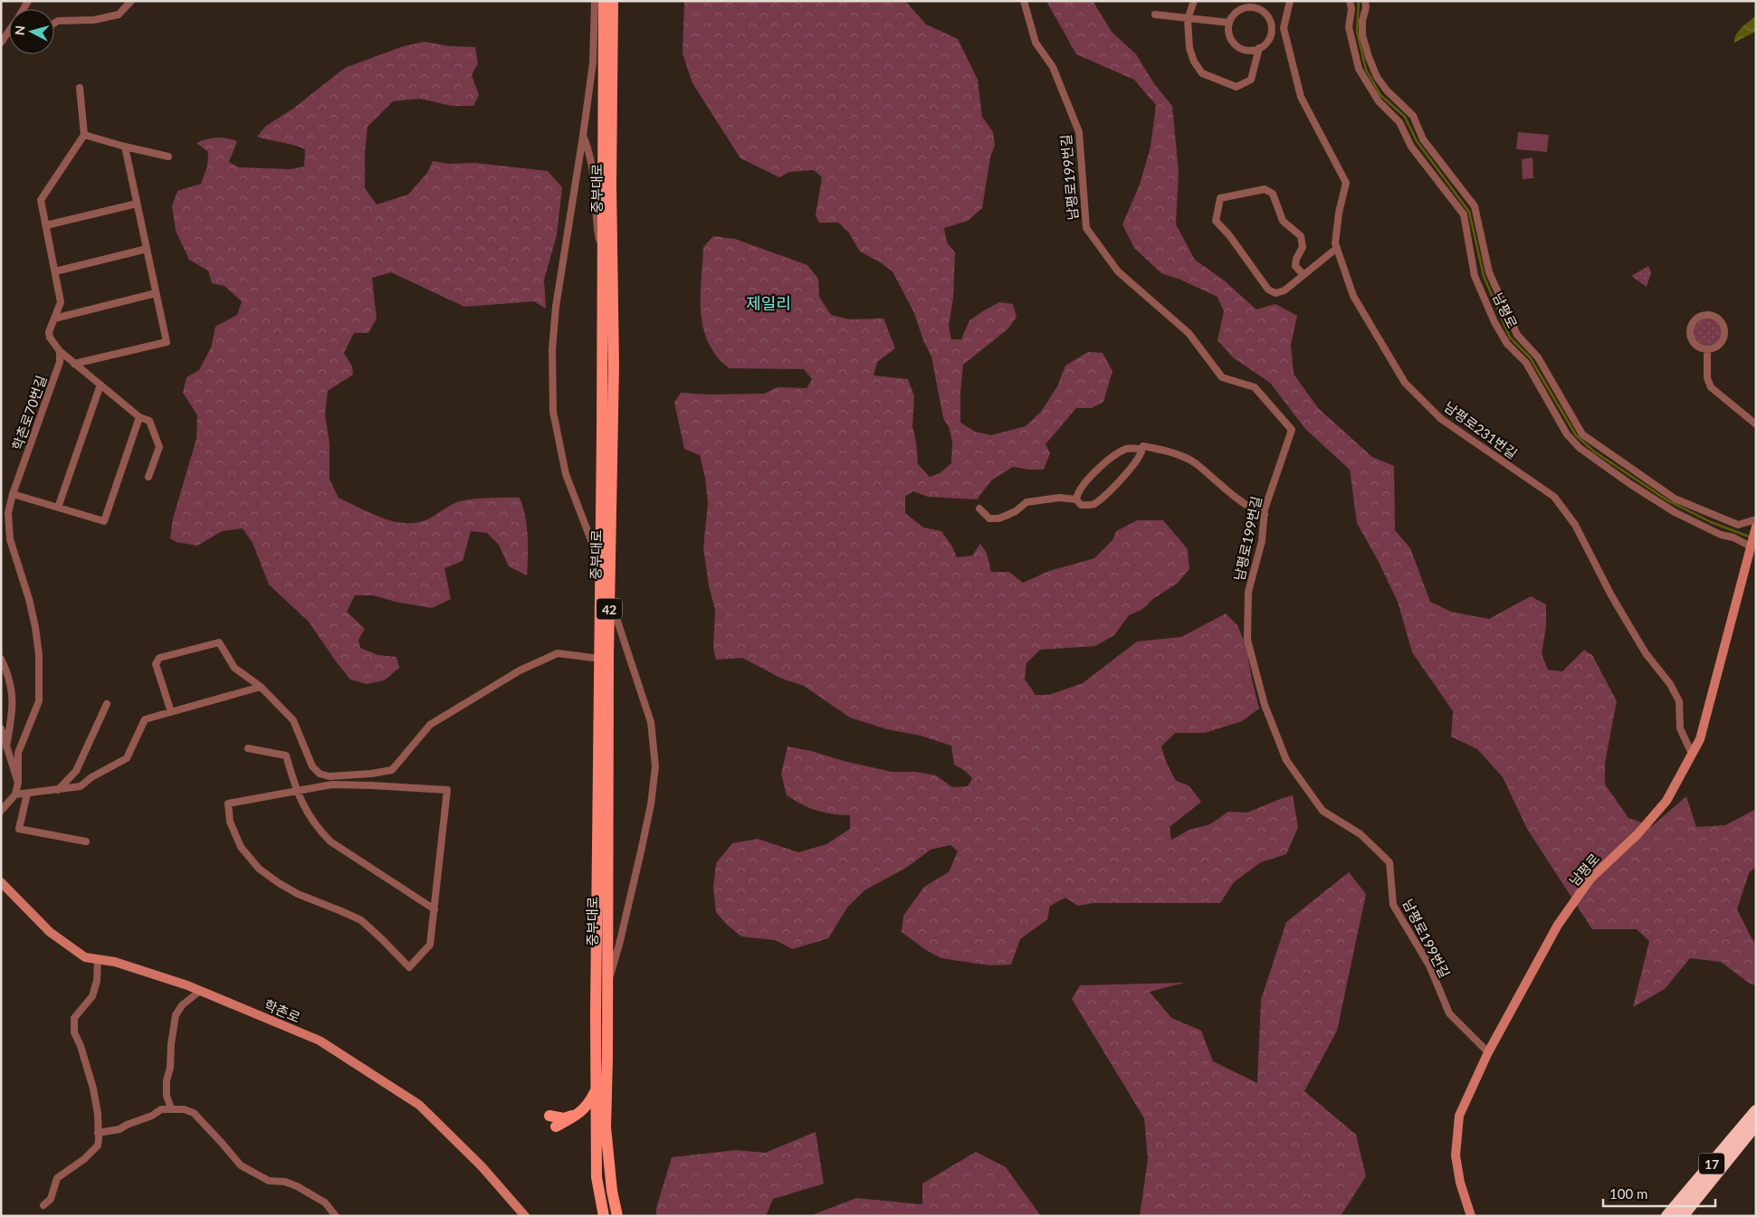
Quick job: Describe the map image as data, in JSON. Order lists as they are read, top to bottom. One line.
{"streets":{"highway":["17"],"main road":["중부대로","42"],"street":["남평로199번길","남평로","학촌로70번길","남평로231번길","학촌로"]},"crossings":[["남평로199번길","남평로"],["남평로","남평로231번길"]],"districts":["제일리"],"scale_bar":"100 m","north":"left"}
